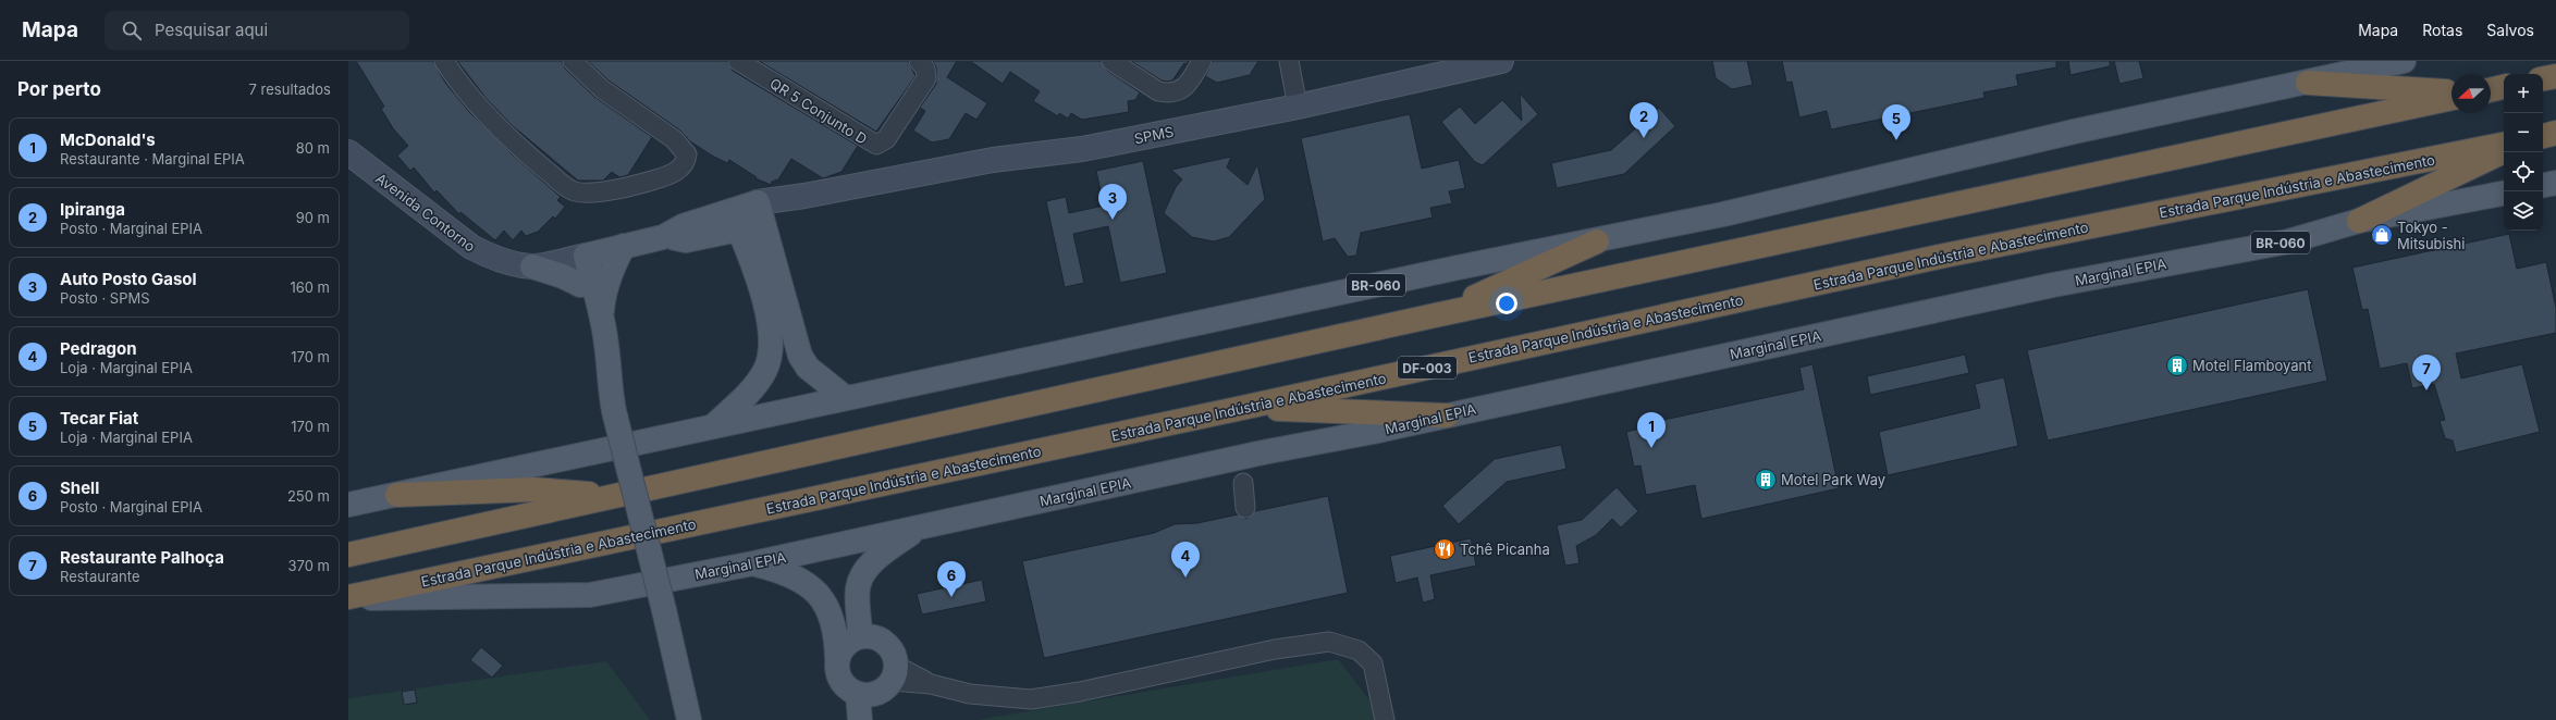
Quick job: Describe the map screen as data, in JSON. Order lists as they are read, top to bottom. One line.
{"streets":{"highway":["Estrada Parque Indústria e Abastecimento","DF-003"],"main road":["BR-060","Marginal EPIA"],"street":["QR 5 Conjunto D","SPMS","Avenida Contorno"]},"crossings":[["Estrada Parque Indústria e Abastecimento","Marginal EPIA"]],"places":{"shop":["Tokyo - Mitsubishi"],"building":["Motel Flamboyant","Motel Park Way"],"restaurant":["Tchê Picanha"]},"north":"left","page":{"header":"Mapa","search":"Pesquisar aqui","nav":["Mapa","Rotas","Salvos"],"heading":["Por perto","7 resultados"],"map_buttons":["+","−"],"pins":["2","5","3","7","1","4","6"],"list":[{"mark":"1","name":"McDonald's","note":"Restaurante · Marginal EPIA","value":"80 m"},{"mark":"2","name":"Ipiranga","note":"Posto · Marginal EPIA","value":"90 m"},{"mark":"3","name":"Auto Posto Gasol","note":"Posto · SPMS","value":"160 m"},{"mark":"4","name":"Pedragon","note":"Loja · Marginal EPIA","value":"170 m"},{"mark":"5","name":"Tecar Fiat","note":"Loja · Marginal EPIA","value":"170 m"},{"mark":"6","name":"Shell","note":"Posto · Marginal EPIA","value":"250 m"},{"mark":"7","name":"Restaurante Palhoça","note":"Restaurante","value":"370 m"}]}}
